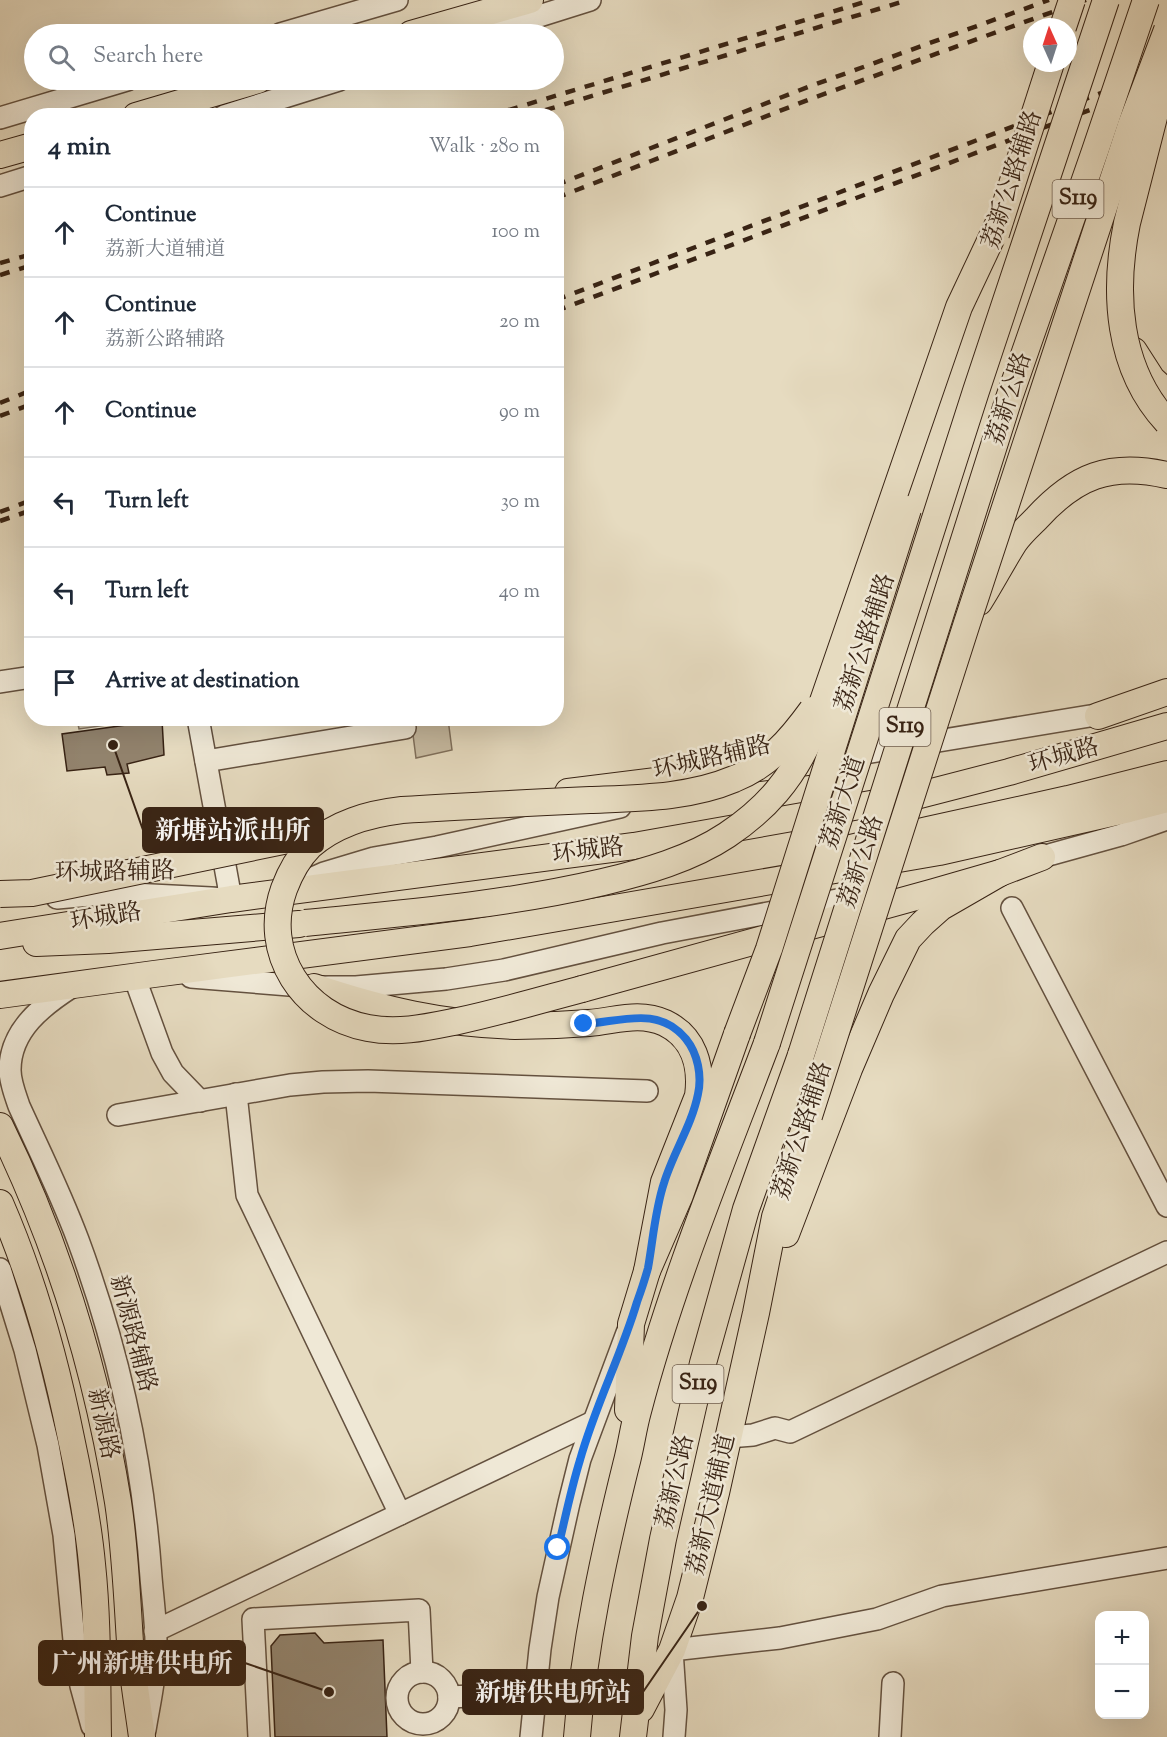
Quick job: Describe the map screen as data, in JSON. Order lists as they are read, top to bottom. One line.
{"streets":{"main road":["荔新公路辅路","S119","荔新公路","环城路","荔新大道","新源路","荔新大道辅道"],"street":["环城路辅路","新源路辅路"]},"crossings":[["荔新公路辅路","S119"],["荔新公路辅路","荔新大道辅道"],["S119","荔新大道"],["荔新公路","荔新大道"],["荔新公路","荔新大道辅道"],["环城路","环城路辅路"],["新源路辅路","新源路"]],"places":["新塘站派出所","新塘供电所站","广州新塘供电所"],"north":"top","page":{"search":"Search here","heading":["4 min","Walk · 280 m"],"list":[["Continue","荔新大道辅道","100 m"],["Continue","荔新公路辅路","20 m"],["Continue","90 m"],["Turn left","30 m"],["Turn left","40 m"],"Arrive at destination"],"map_buttons":["+","−"]}}
